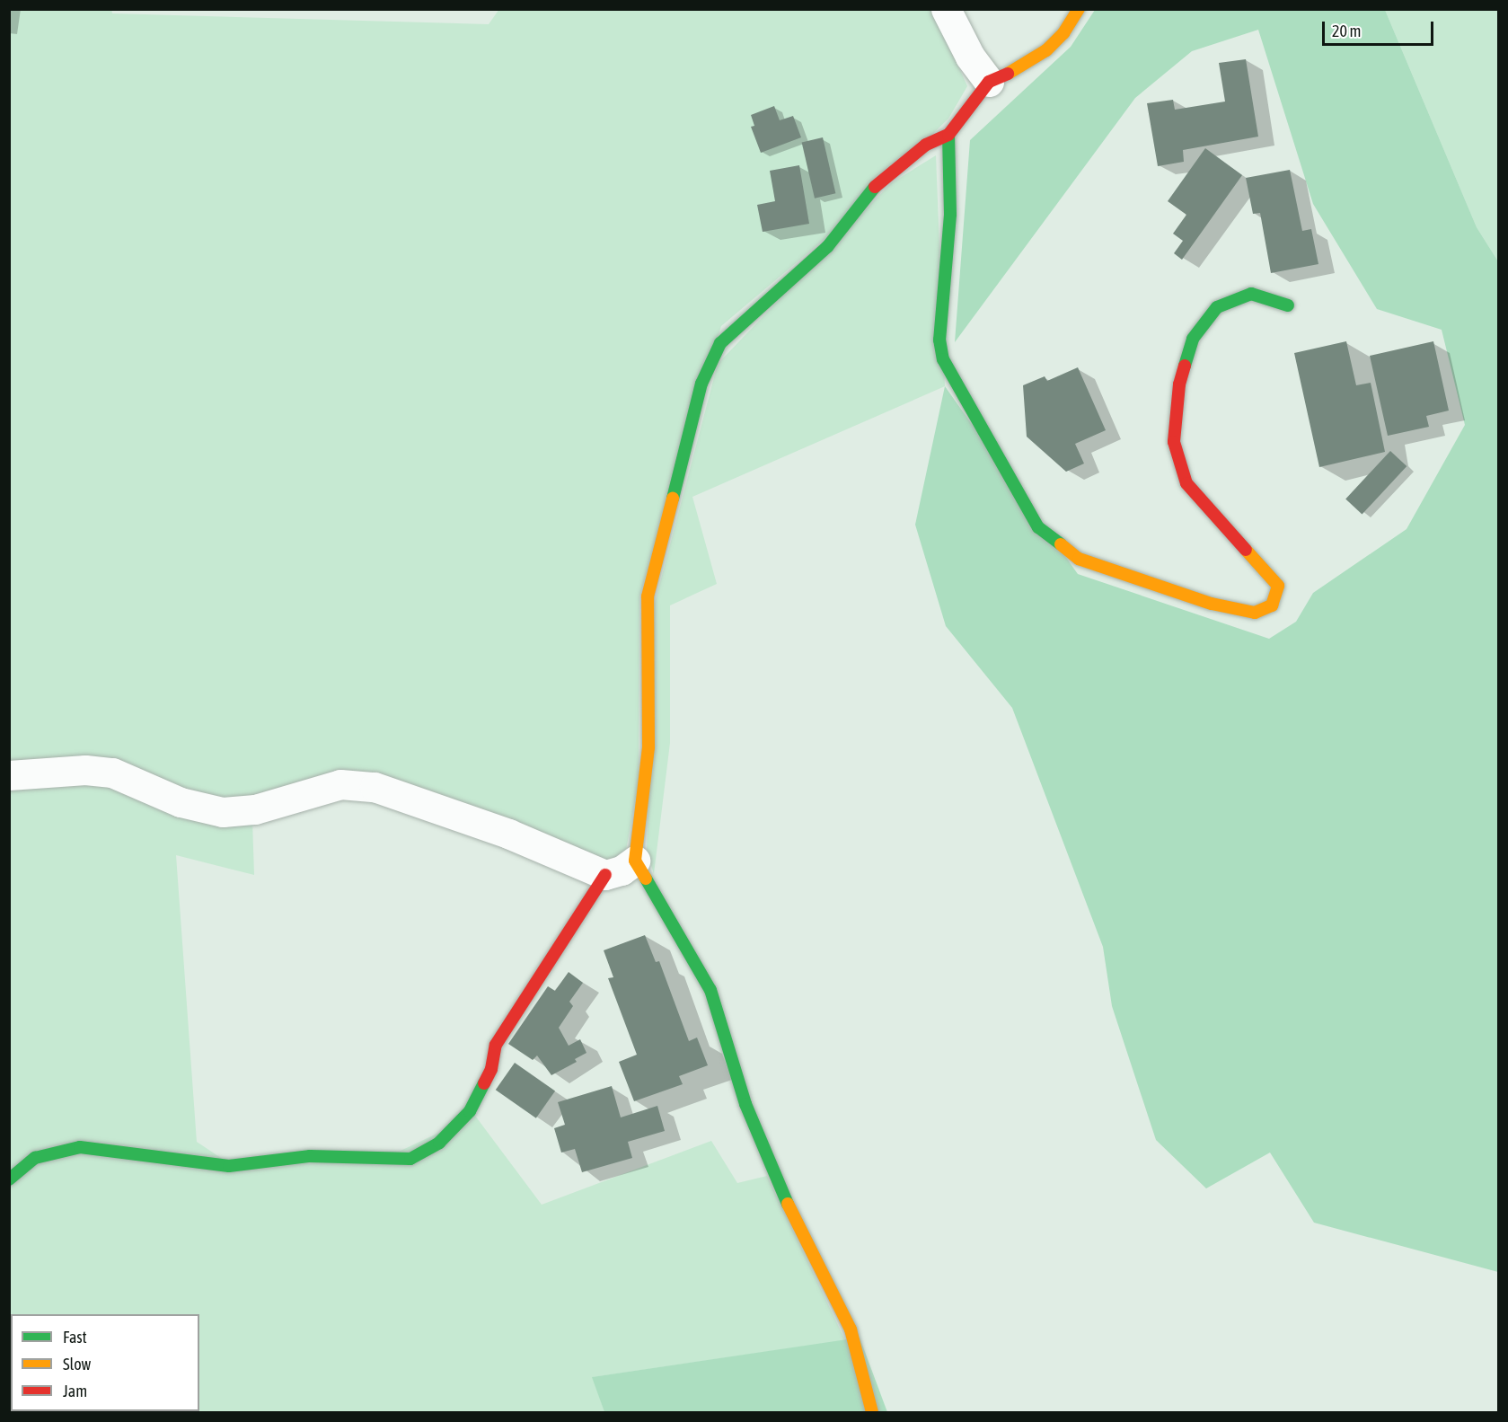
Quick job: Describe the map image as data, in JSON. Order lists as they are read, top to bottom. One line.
{"legend":["Fast","Slow","Jam"],"scale_bar":"20 m"}
